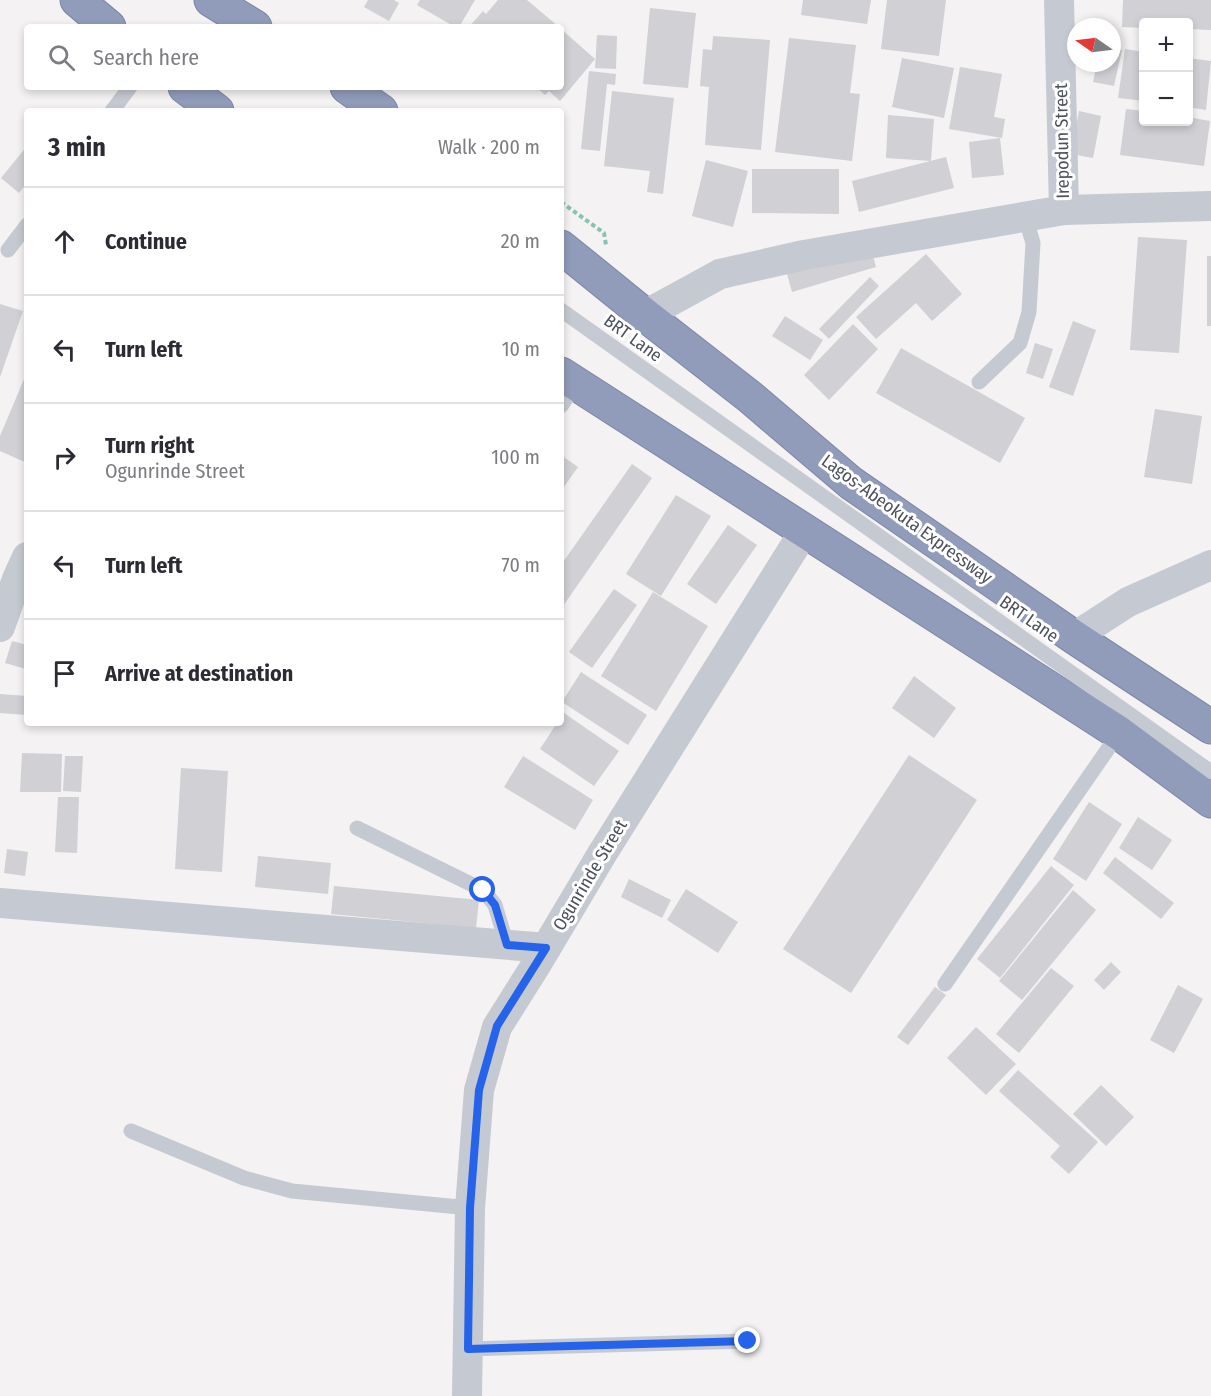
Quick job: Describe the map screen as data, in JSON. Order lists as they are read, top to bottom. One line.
{"streets":{"highway":["Lagos-Abeokuta Expressway"],"street":["Irepodun Street","Ogunrinde Street"],"lane":["BRT Lane"]},"north":"left","page":{"map_buttons":["+","−"],"search":"Search here","heading":["3 min","Walk · 200 m"],"list":[["Continue","20 m"],["Turn left","10 m"],["Turn right","Ogunrinde Street","100 m"],["Turn left","70 m"],"Arrive at destination"]}}
